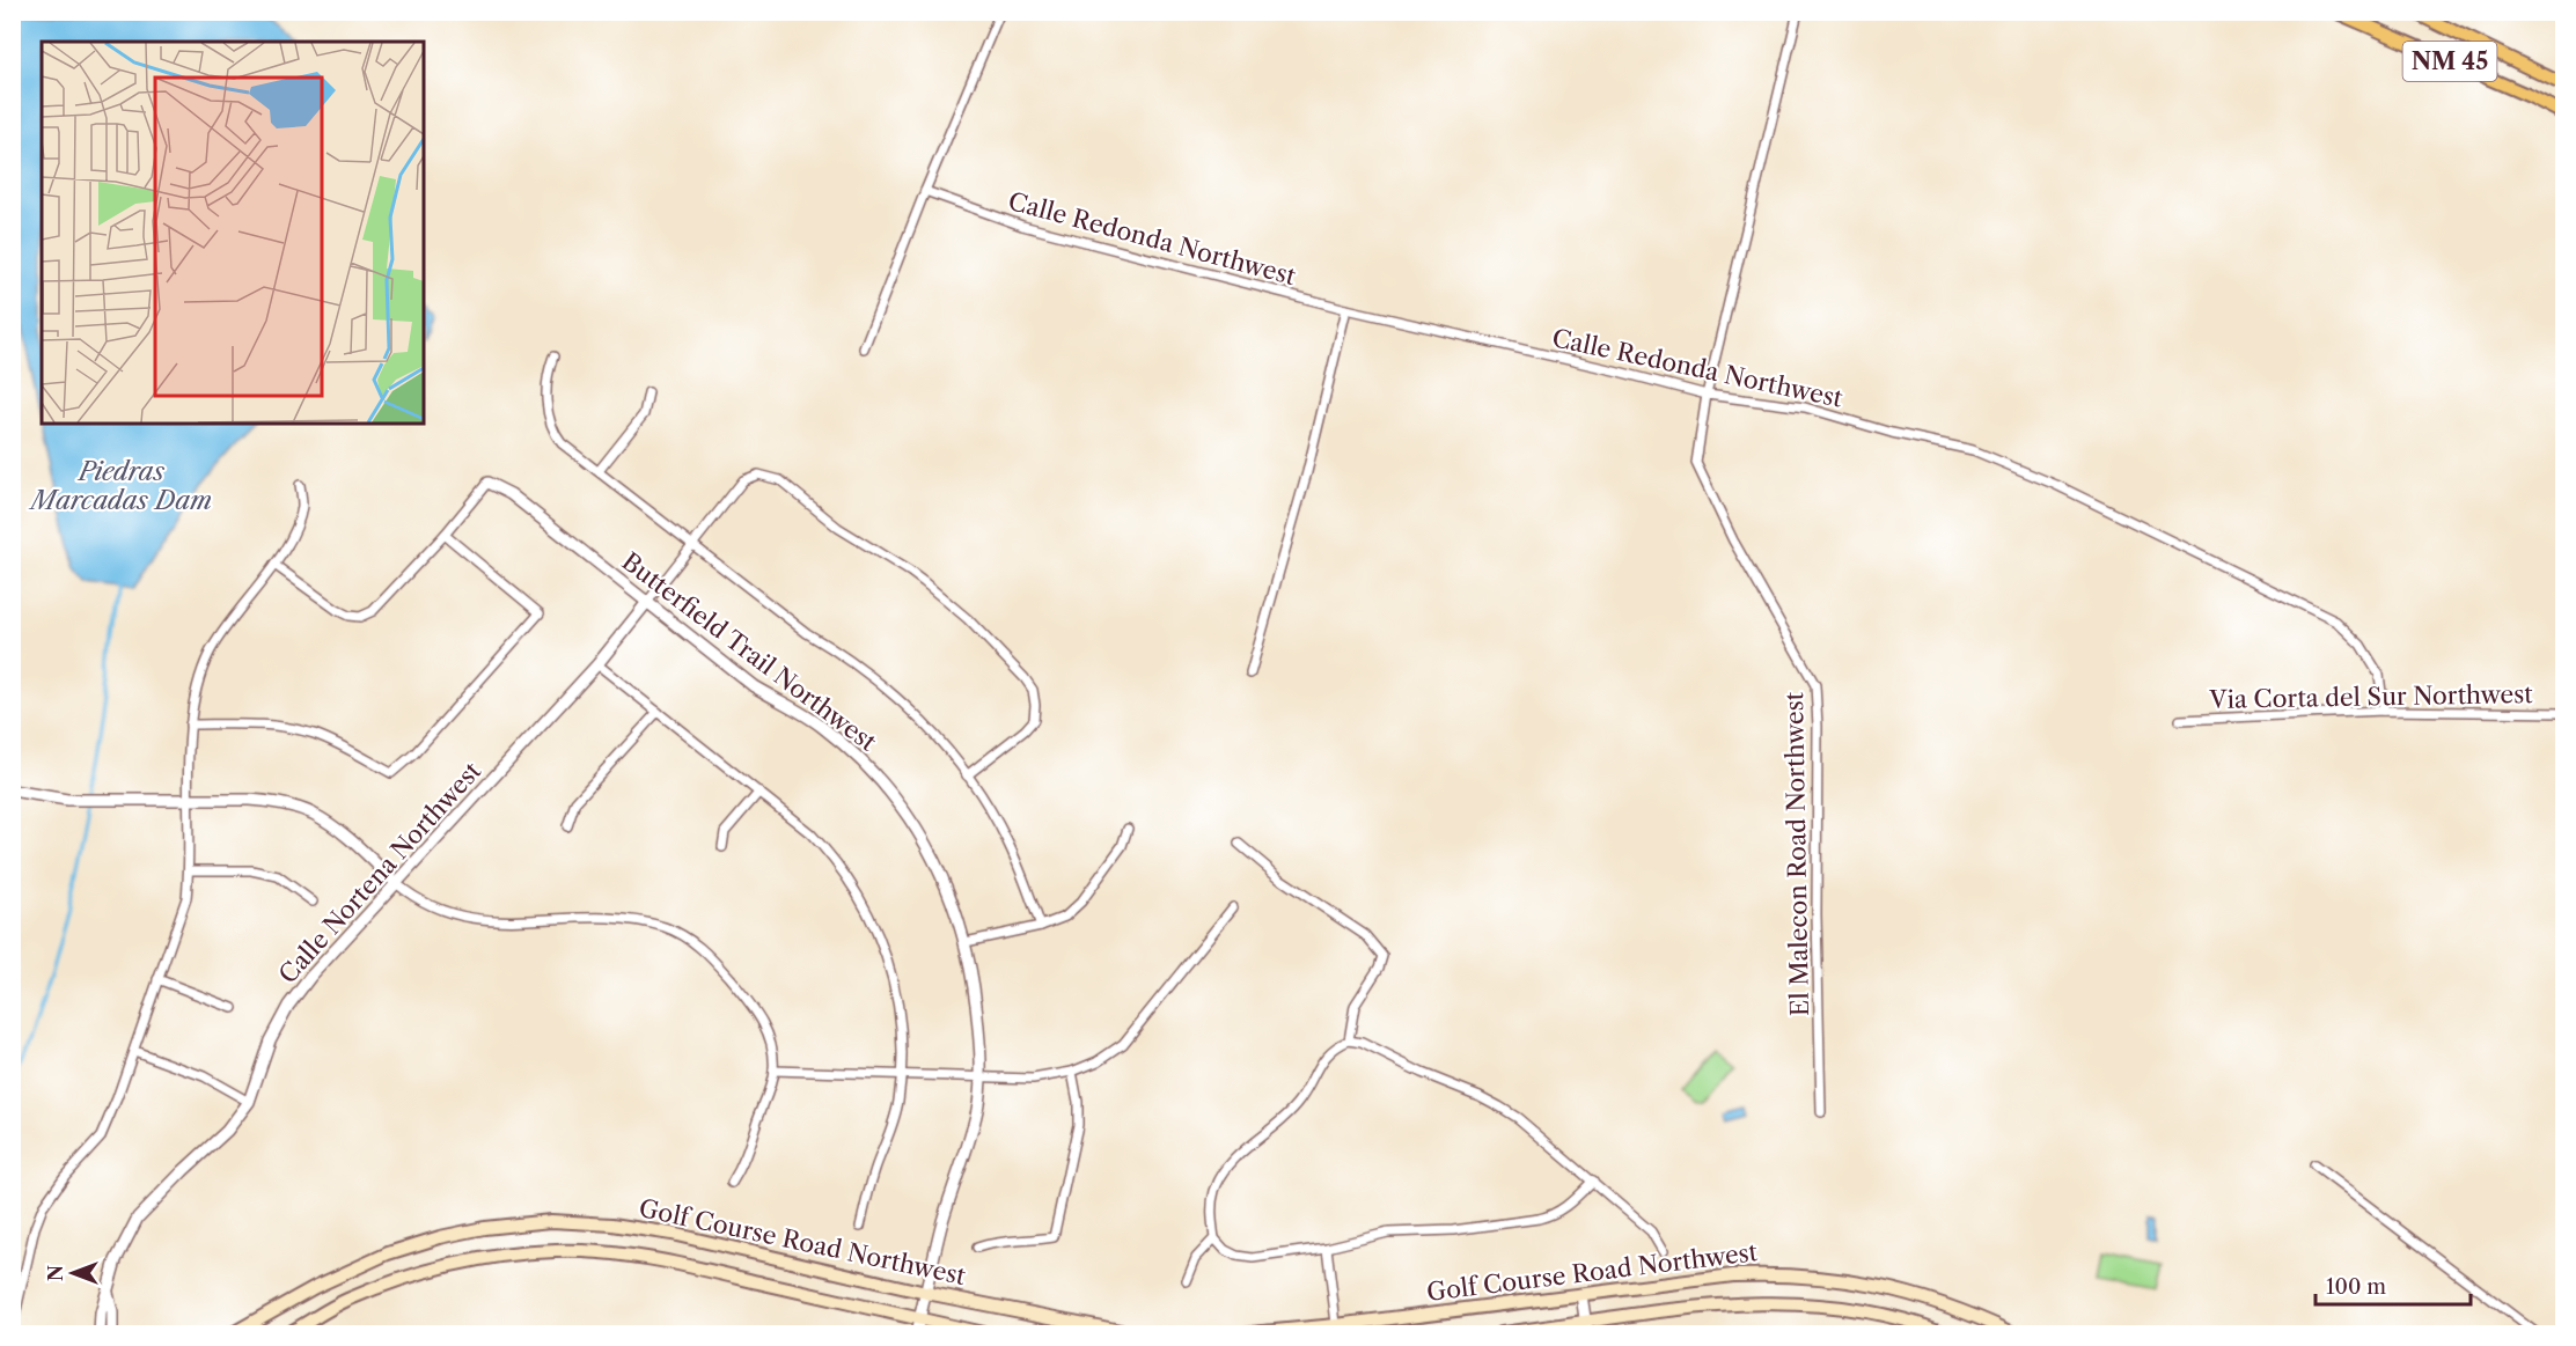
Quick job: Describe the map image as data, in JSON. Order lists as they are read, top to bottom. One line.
{"streets":{"main road":["NM 45","Golf Course Road Northwest"],"street":["Calle Redonda Northwest","Butterfield Trail Northwest","Via Corta del Sur Northwest","El Malecon Road Northwest","Calle Nortena Northwest"]},"crossings":[["Calle Redonda Northwest","Via Corta del Sur Northwest"],["Calle Redonda Northwest","El Malecon Road Northwest"],["Butterfield Trail Northwest","Calle Nortena Northwest"],["Butterfield Trail Northwest","Golf Course Road Northwest"]],"water":["Piedras Marcadas Dam"],"scale_bar":"100 m","north":"left"}
